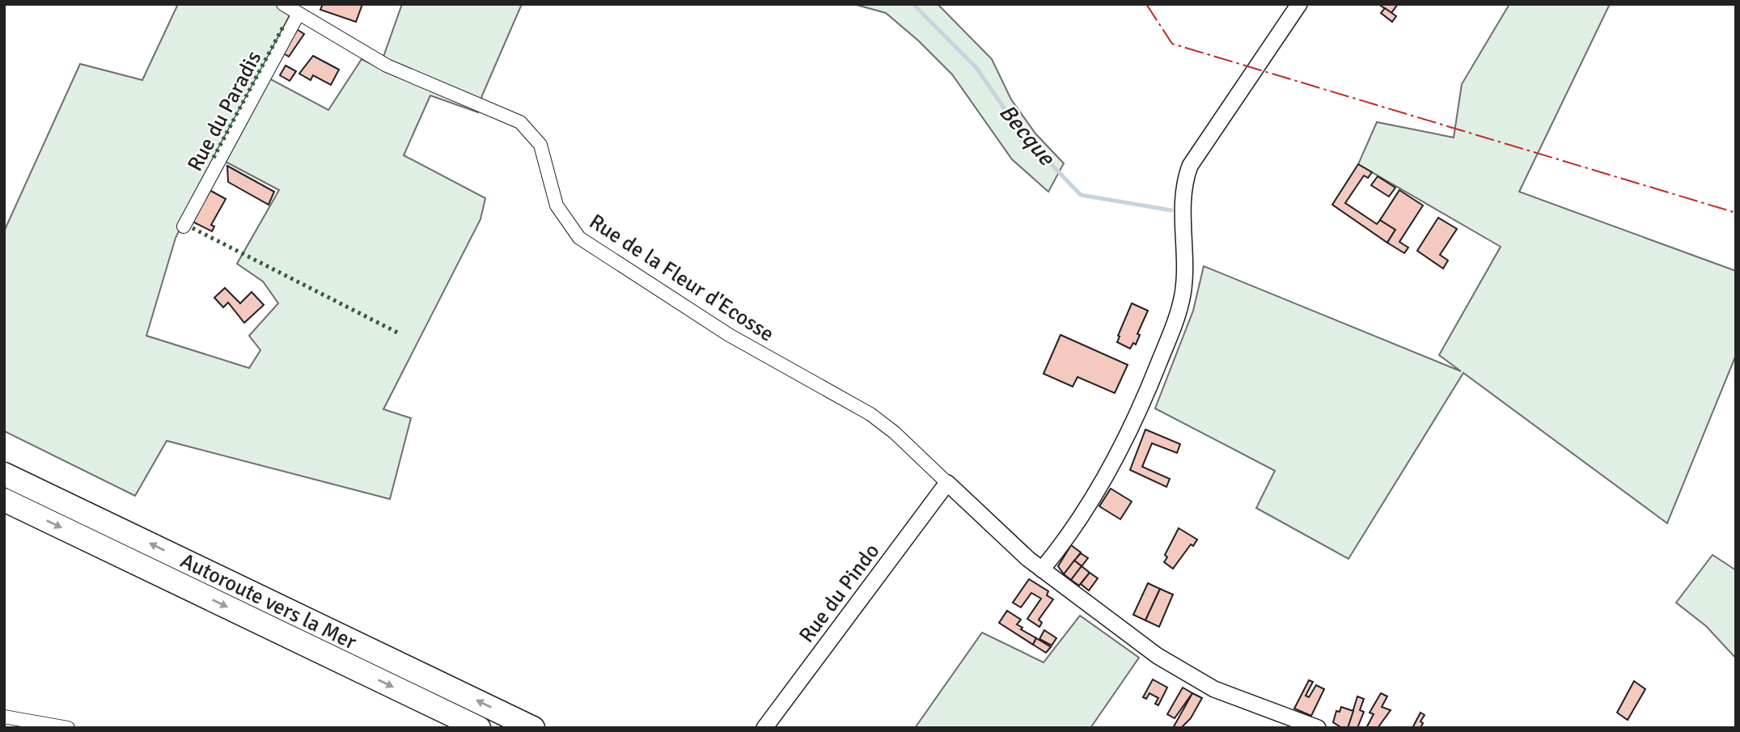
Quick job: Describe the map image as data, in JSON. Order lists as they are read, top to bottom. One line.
{"streets":{"highway":["Autoroute vers la Mer"],"street":["Rue du Paradis","Rue de la Fleur d'Ecosse","Rue du Pindo"]},"crossings":[["Rue du Paradis","Rue de la Fleur d'Ecosse"],["Rue de la Fleur d'Ecosse","Rue du Pindo"]],"water":["Becque"]}
